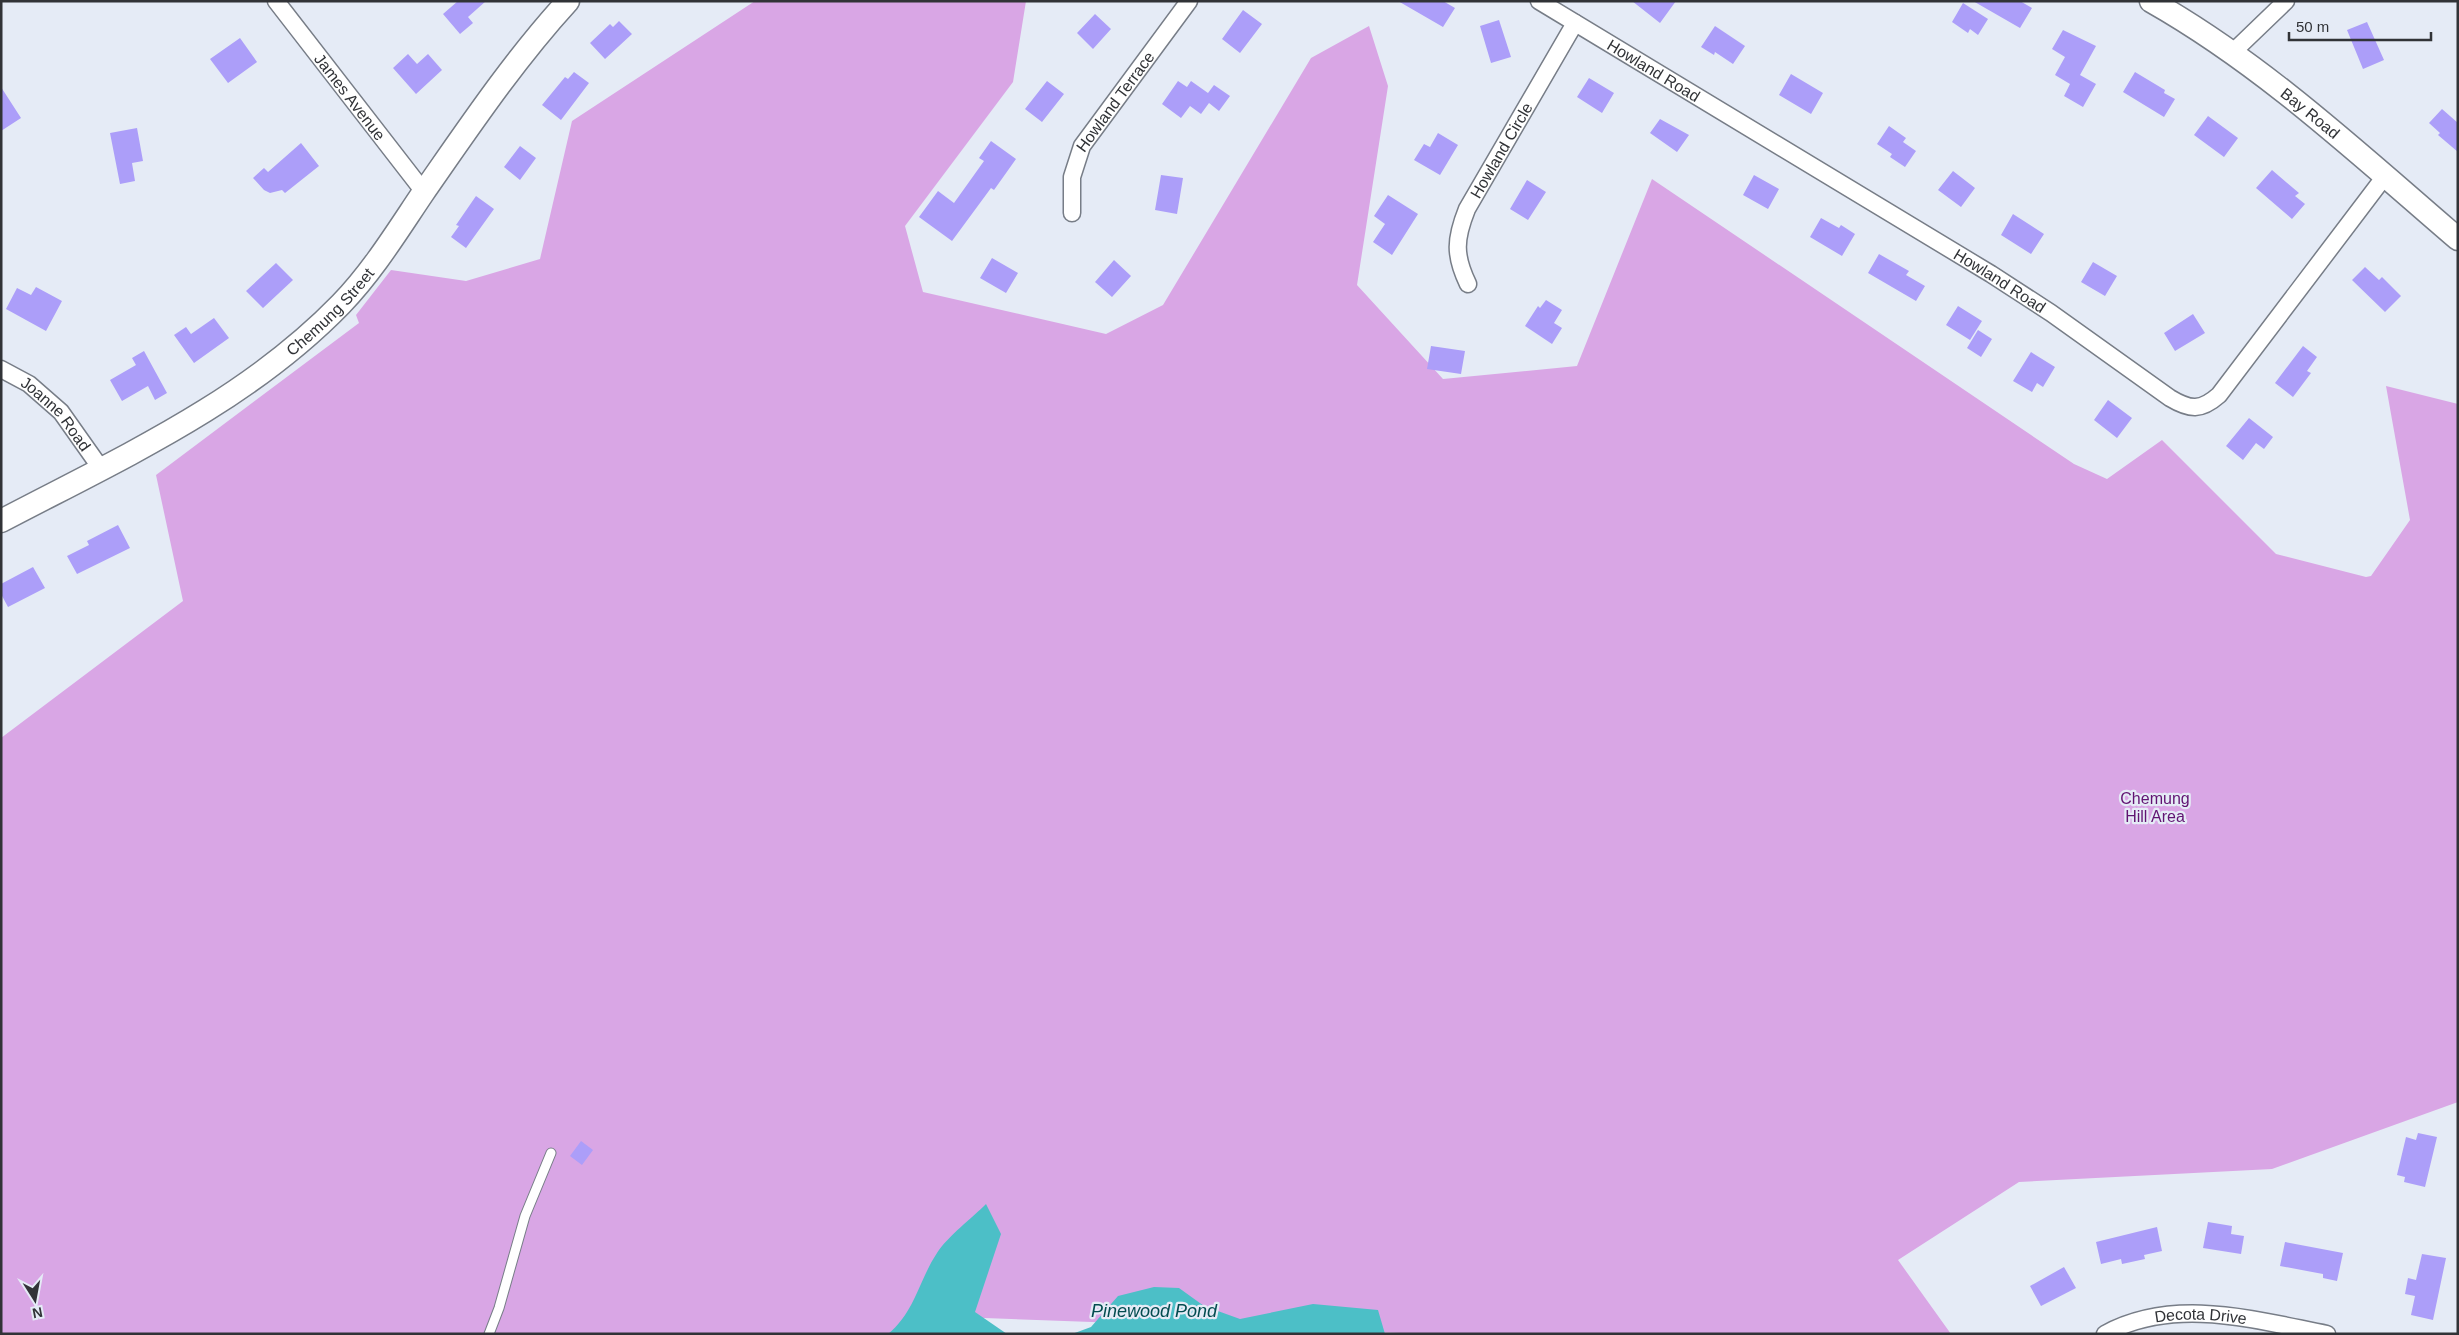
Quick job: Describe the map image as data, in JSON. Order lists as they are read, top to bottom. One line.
{"streets":{"street":["Howland Road","James Avenue","Howland Terrace","Bay Road","Howland Circle","Chemung Street","Joanne Road","Decota Drive"]},"crossings":[["Howland Road","Bay Road"],["Howland Road","Howland Circle"],["James Avenue","Chemung Street"],["Chemung Street","Joanne Road"]],"water":["Pinewood Pond"],"parks":["Chemung Hill Area"],"scale_bar":"50 m","north":"bottom"}
